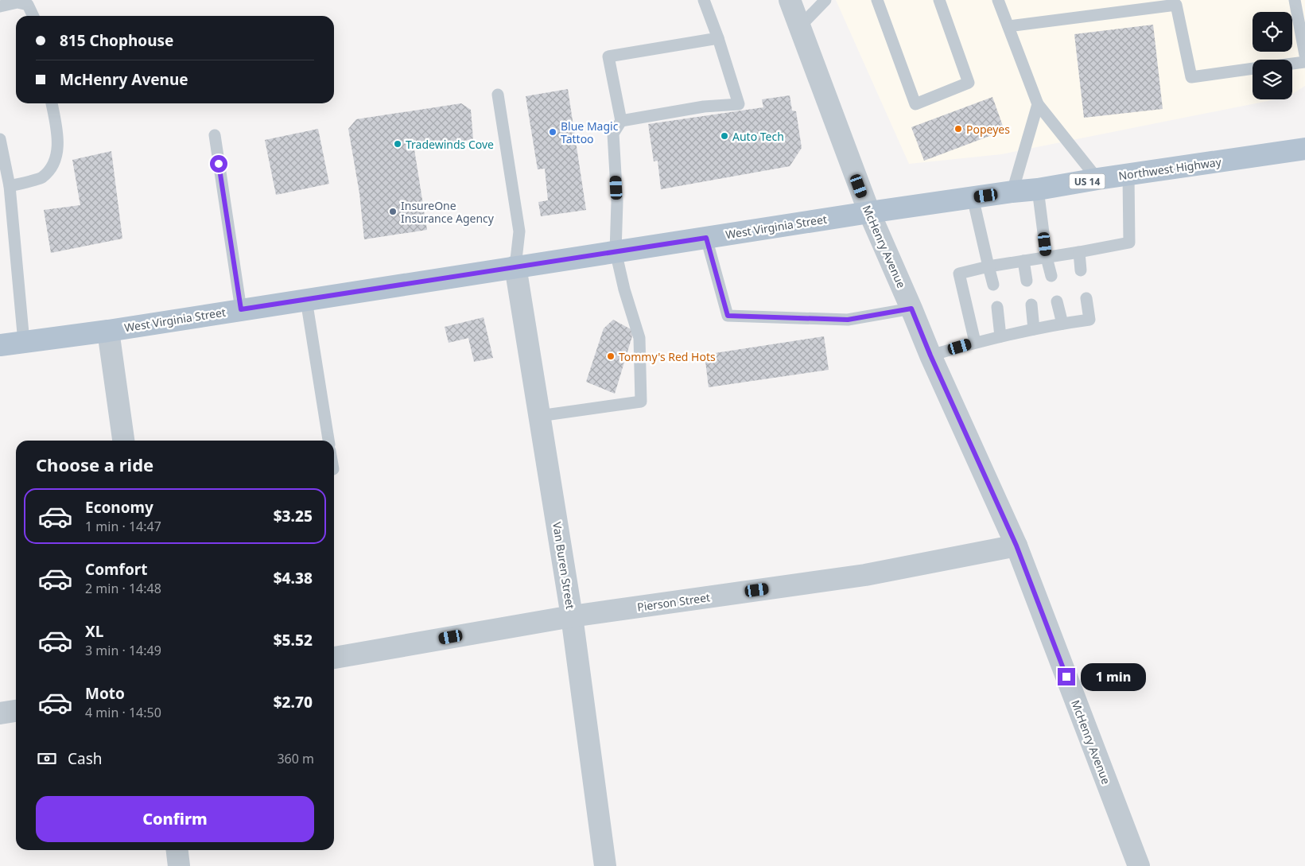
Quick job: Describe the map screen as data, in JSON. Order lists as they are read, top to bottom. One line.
{"streets":{"main road":["Northwest Highway","US 14","West Virginia Street"],"street":["McHenry Avenue","Van Buren Street","Pierson Street"]},"crossings":[["Northwest Highway","West Virginia Street"],["Northwest Highway","McHenry Avenue"],["West Virginia Street","McHenry Avenue"],["West Virginia Street","Van Buren Street"],["McHenry Avenue","Pierson Street"],["Van Buren Street","Pierson Street"]],"places":["Popeyes","Blue Magic Tattoo","Auto Tech","Tradewinds Cove","InsureOne Insurance Agency","Tommy's Red Hots"],"page":{"banner":["815 Chophouse","McHenry Avenue"],"heading":"Choose a ride","list":[{"name":"Economy","note":"1 min · 14:47","value":"$3.25"},{"name":"Comfort","note":"2 min · 14:48","value":"$4.38"},{"name":"XL","note":"3 min · 14:49","value":"$5.52"},{"name":"Moto","note":"4 min · 14:50","value":"$2.70"}],"bubble":"1 min","pay":["Cash","360 m"],"buttons":"Confirm"}}
